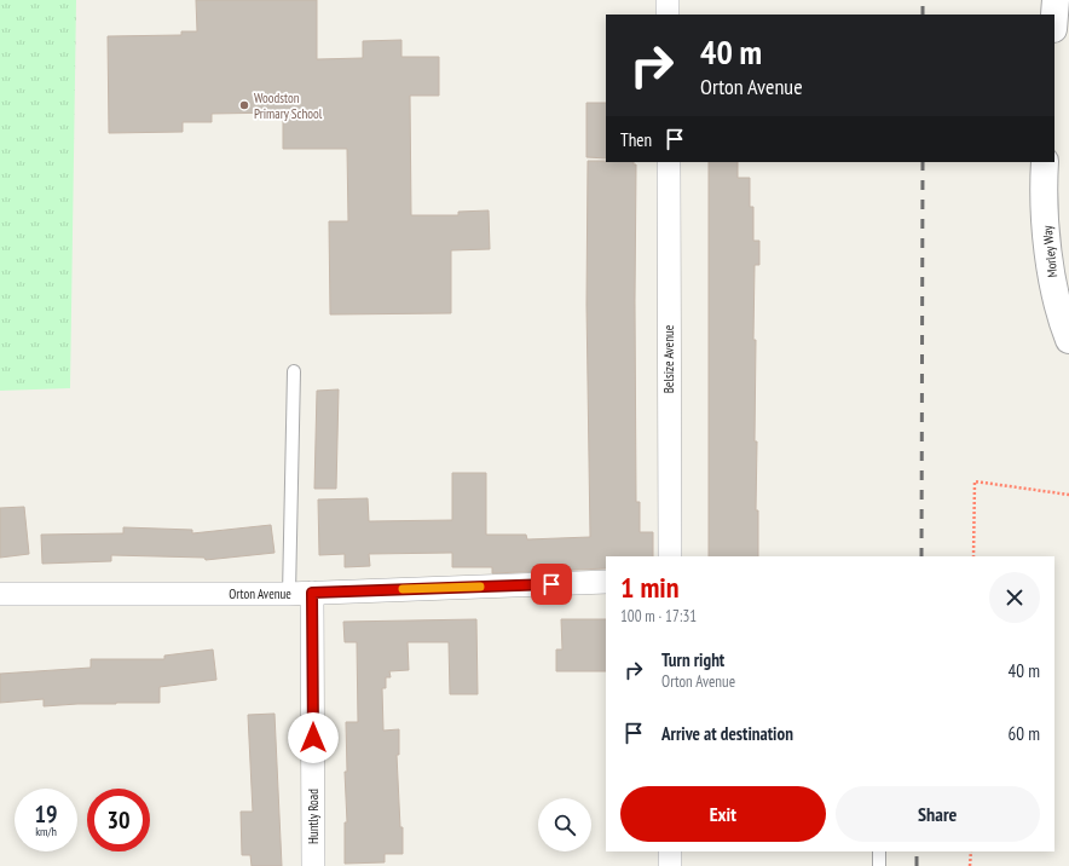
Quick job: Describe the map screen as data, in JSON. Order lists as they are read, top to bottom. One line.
{"streets":{"street":["Morley Way","Belsize Avenue","Orton Avenue","Huntly Road"]},"crossings":[["Orton Avenue","Huntly Road"]],"places":["Woodston Primary School"],"page":{"turn":["40 m","Orton Avenue"],"then":"Then","heading":["1 min","100 m · 17:31"],"list":[{"name":"Turn right","note":"Orton Avenue","value":"40 m"},{"name":"Arrive at destination","value":"60 m"}],"buttons":["Exit","Share"],"speed":"19 km/h","limit":"30"}}
